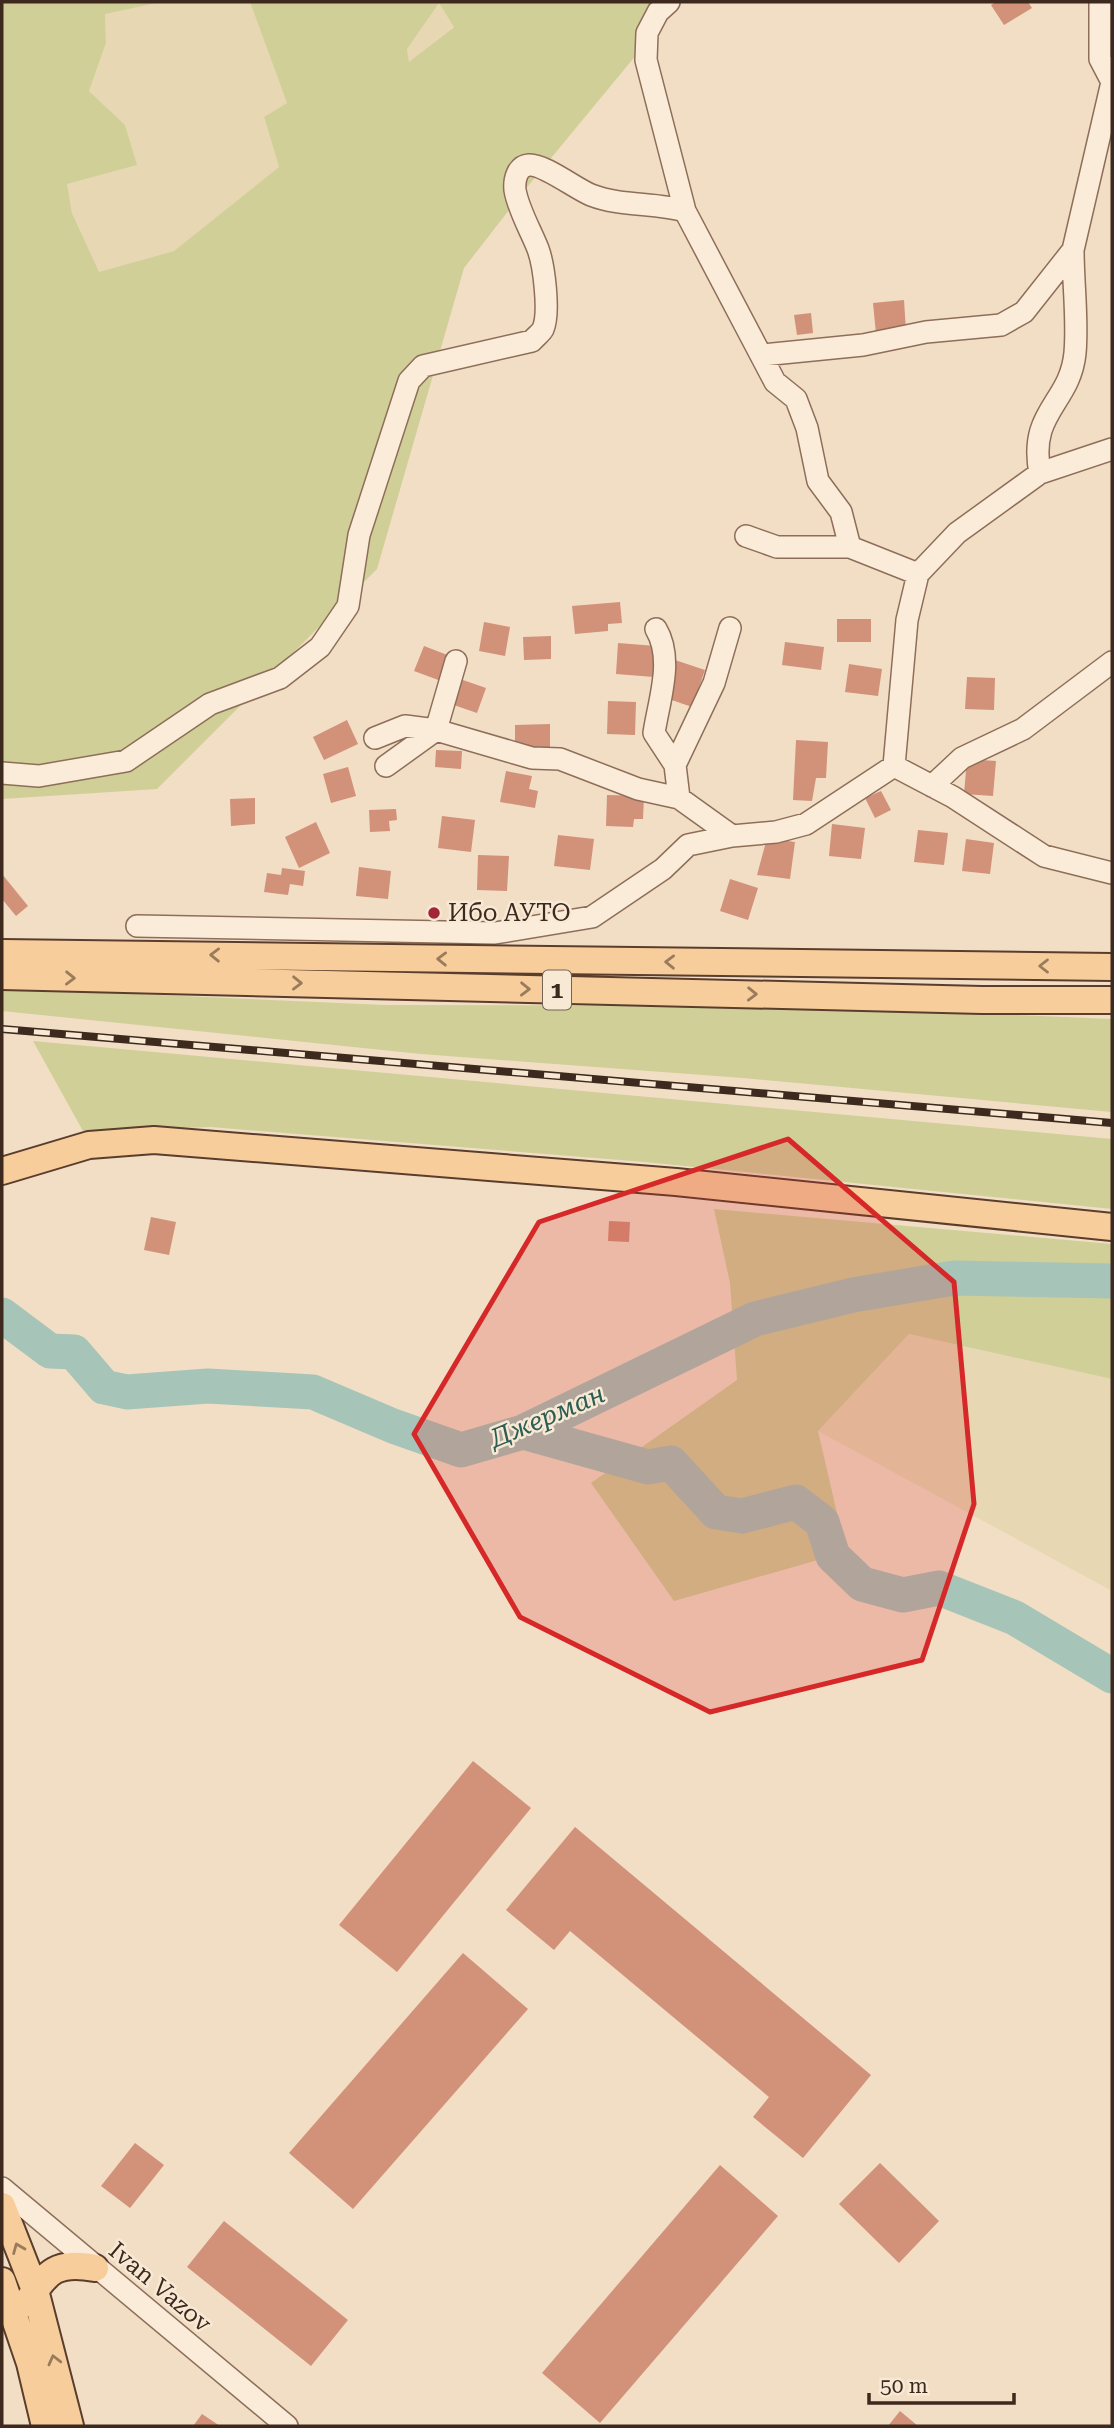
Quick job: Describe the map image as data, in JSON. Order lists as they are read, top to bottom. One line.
{"streets":{"main road":["1"],"street":["Ivan Vazov"]},"water":["Джерман"],"places":["Ибо АУТО"],"scale_bar":"50 m"}
